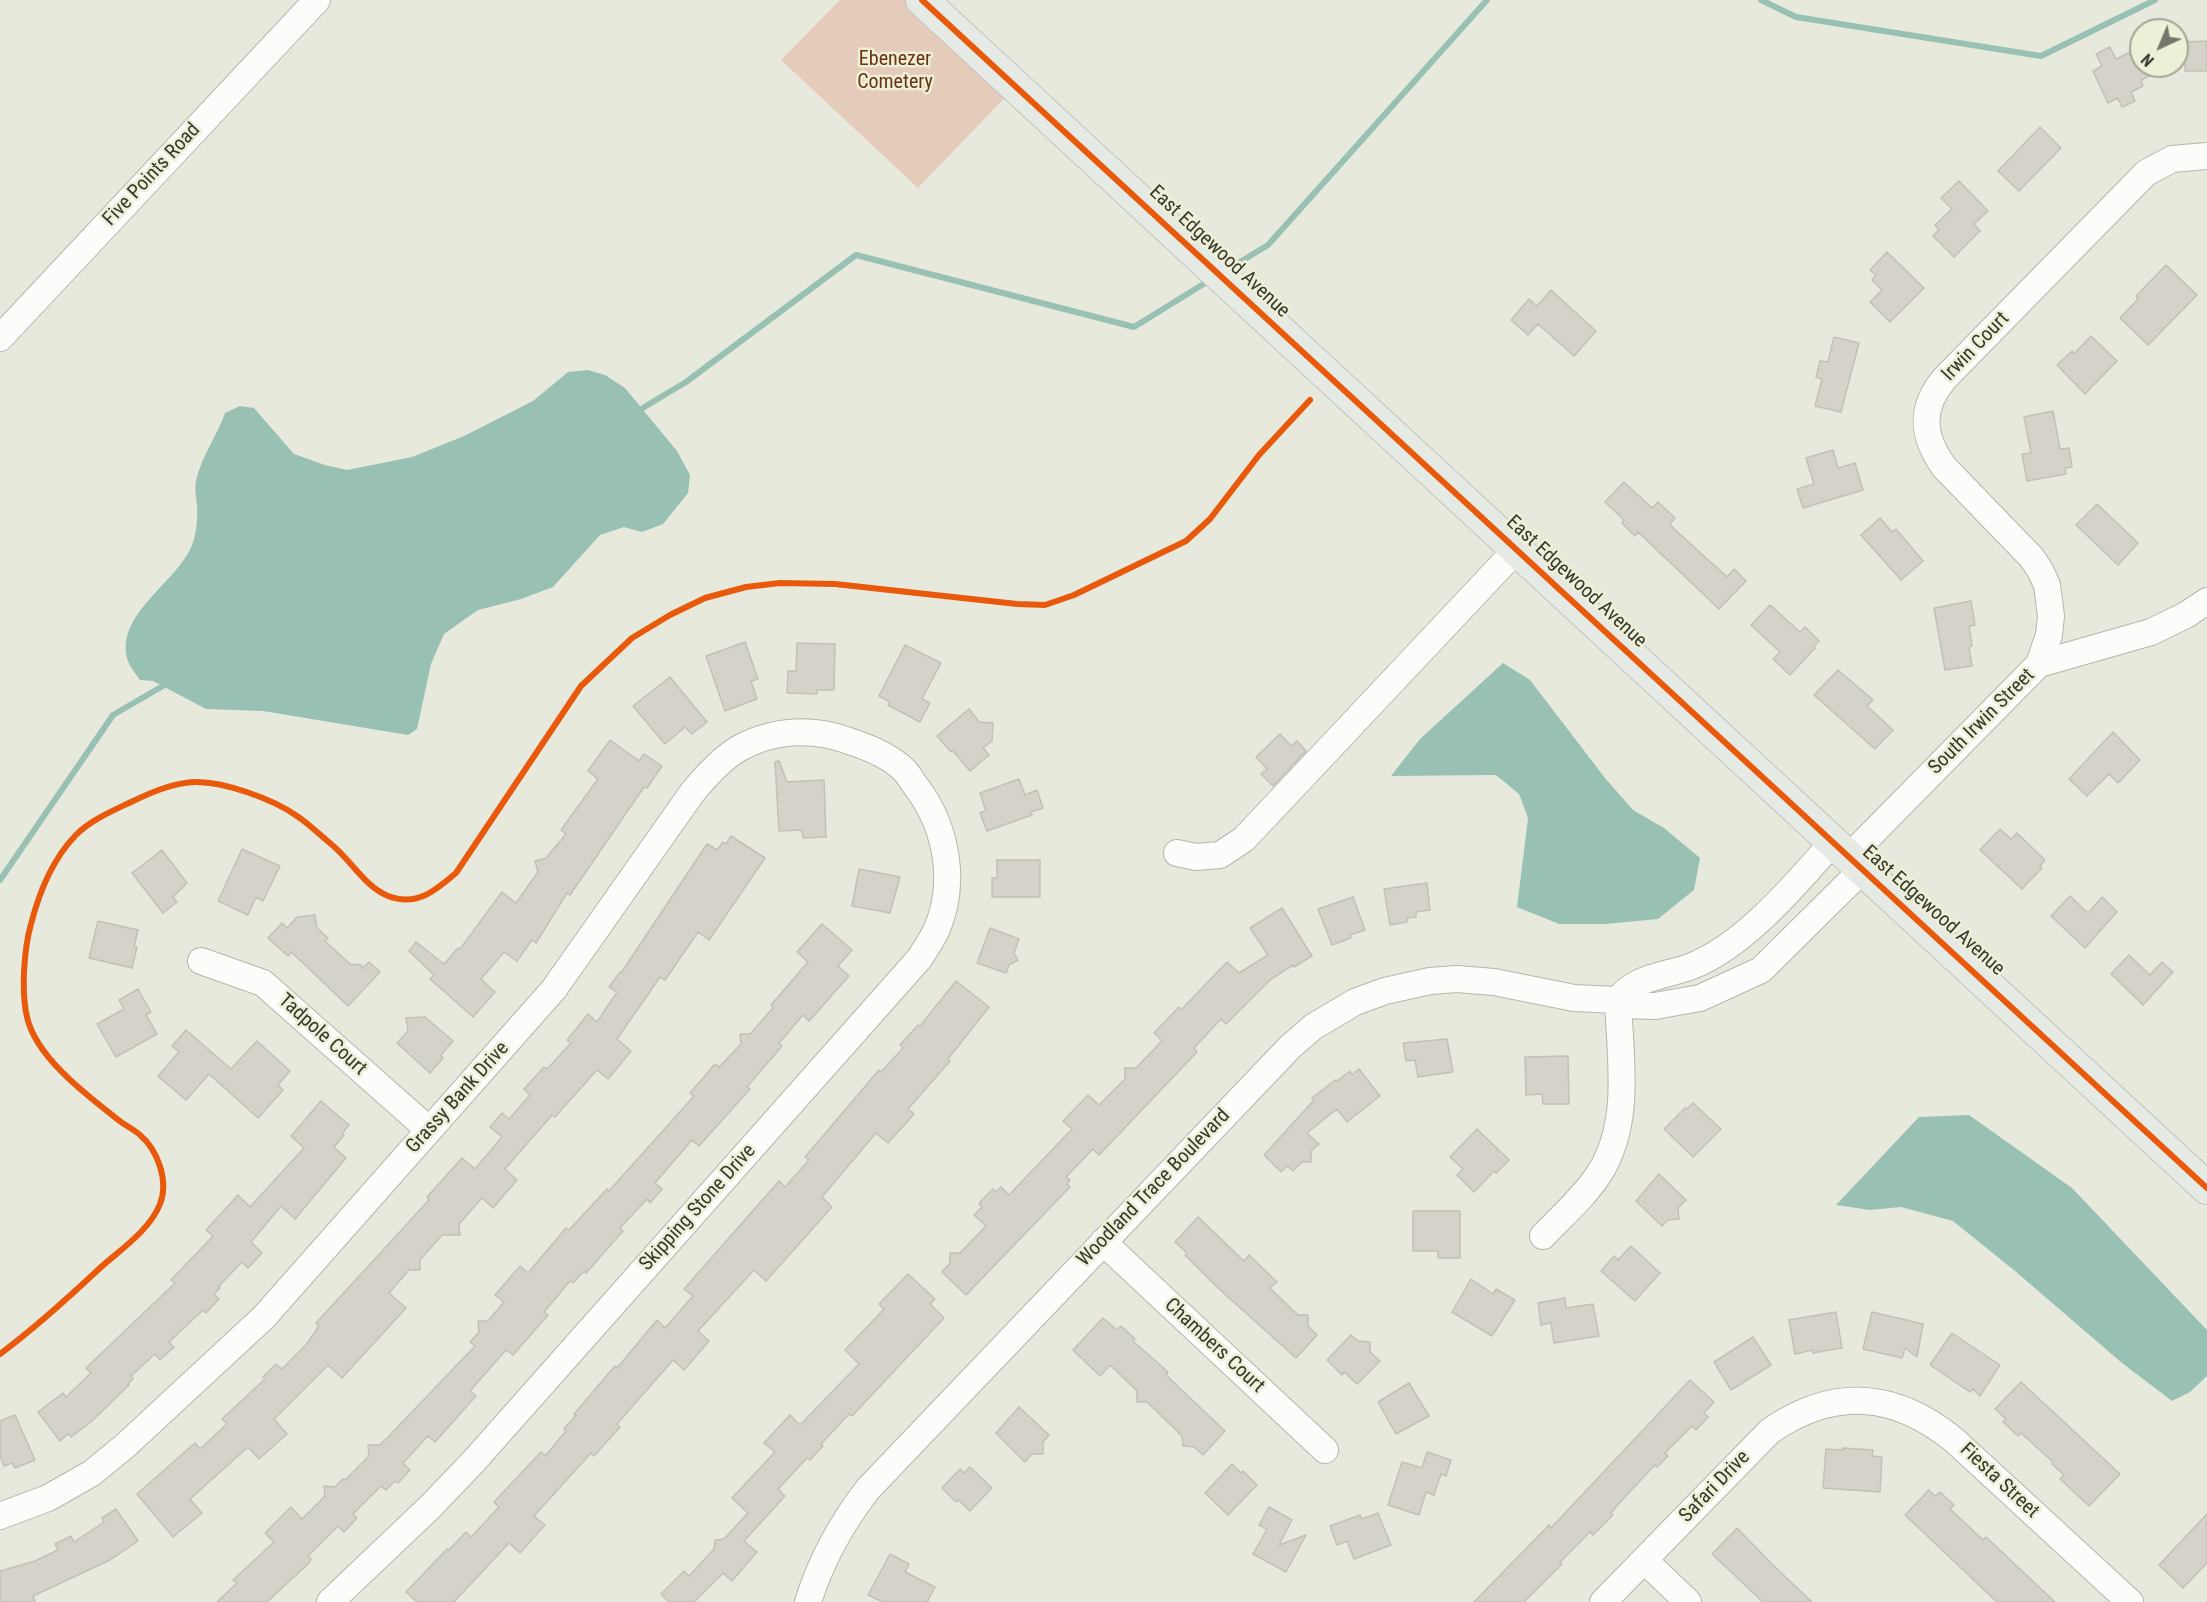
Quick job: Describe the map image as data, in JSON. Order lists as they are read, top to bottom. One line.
{"streets":{"main road":["East Edgewood Avenue"],"street":["Five Points Road","Irwin Court","South Irwin Street","Tadpole Court","Grassy Bank Drive","Woodland Trace Boulevard","Skipping Stone Drive","Chambers Court","Fiesta Street","Safari Drive"]},"crossings":[["East Edgewood Avenue","South Irwin Street"],["East Edgewood Avenue","Woodland Trace Boulevard"],["Irwin Court","South Irwin Street"],["South Irwin Street","Woodland Trace Boulevard"],["Tadpole Court","Grassy Bank Drive"],["Grassy Bank Drive","Skipping Stone Drive"],["Woodland Trace Boulevard","Chambers Court"],["Fiesta Street","Safari Drive"]],"parks":["Ebenezer Cometery"],"north":"bottom left"}
